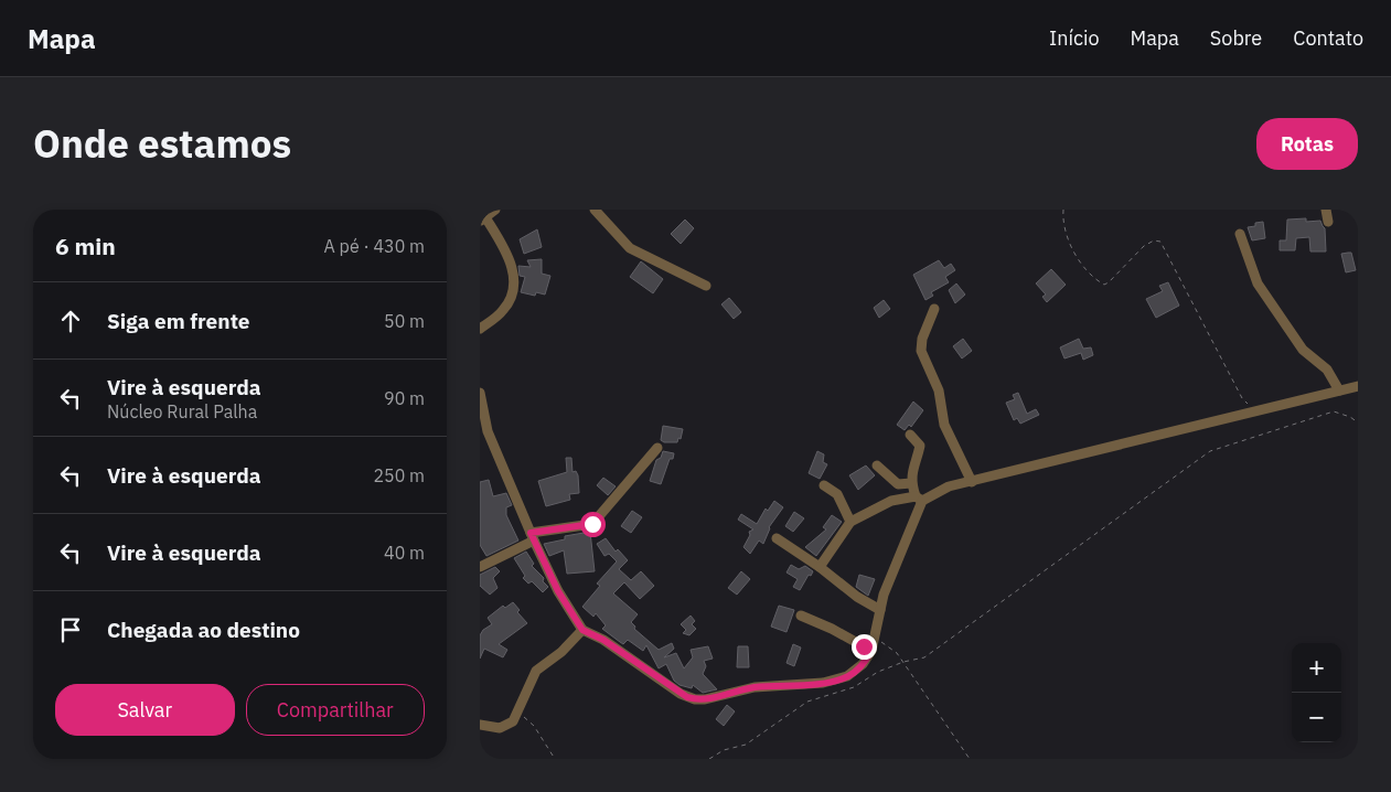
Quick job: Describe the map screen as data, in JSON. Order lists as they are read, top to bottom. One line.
{"page":{"header":"Mapa","nav":["Início","Mapa","Sobre","Contato"],"title":"Onde estamos","buttons":["Rotas",["Salvar","Compartilhar"]],"heading":["6 min","A pé · 430 m"],"list":[["Siga em frente","50 m"],["Vire à esquerda","Núcleo Rural Palha","90 m"],["Vire à esquerda","250 m"],["Vire à esquerda","40 m"],"Chegada ao destino"],"map_buttons":["+","−"]}}
